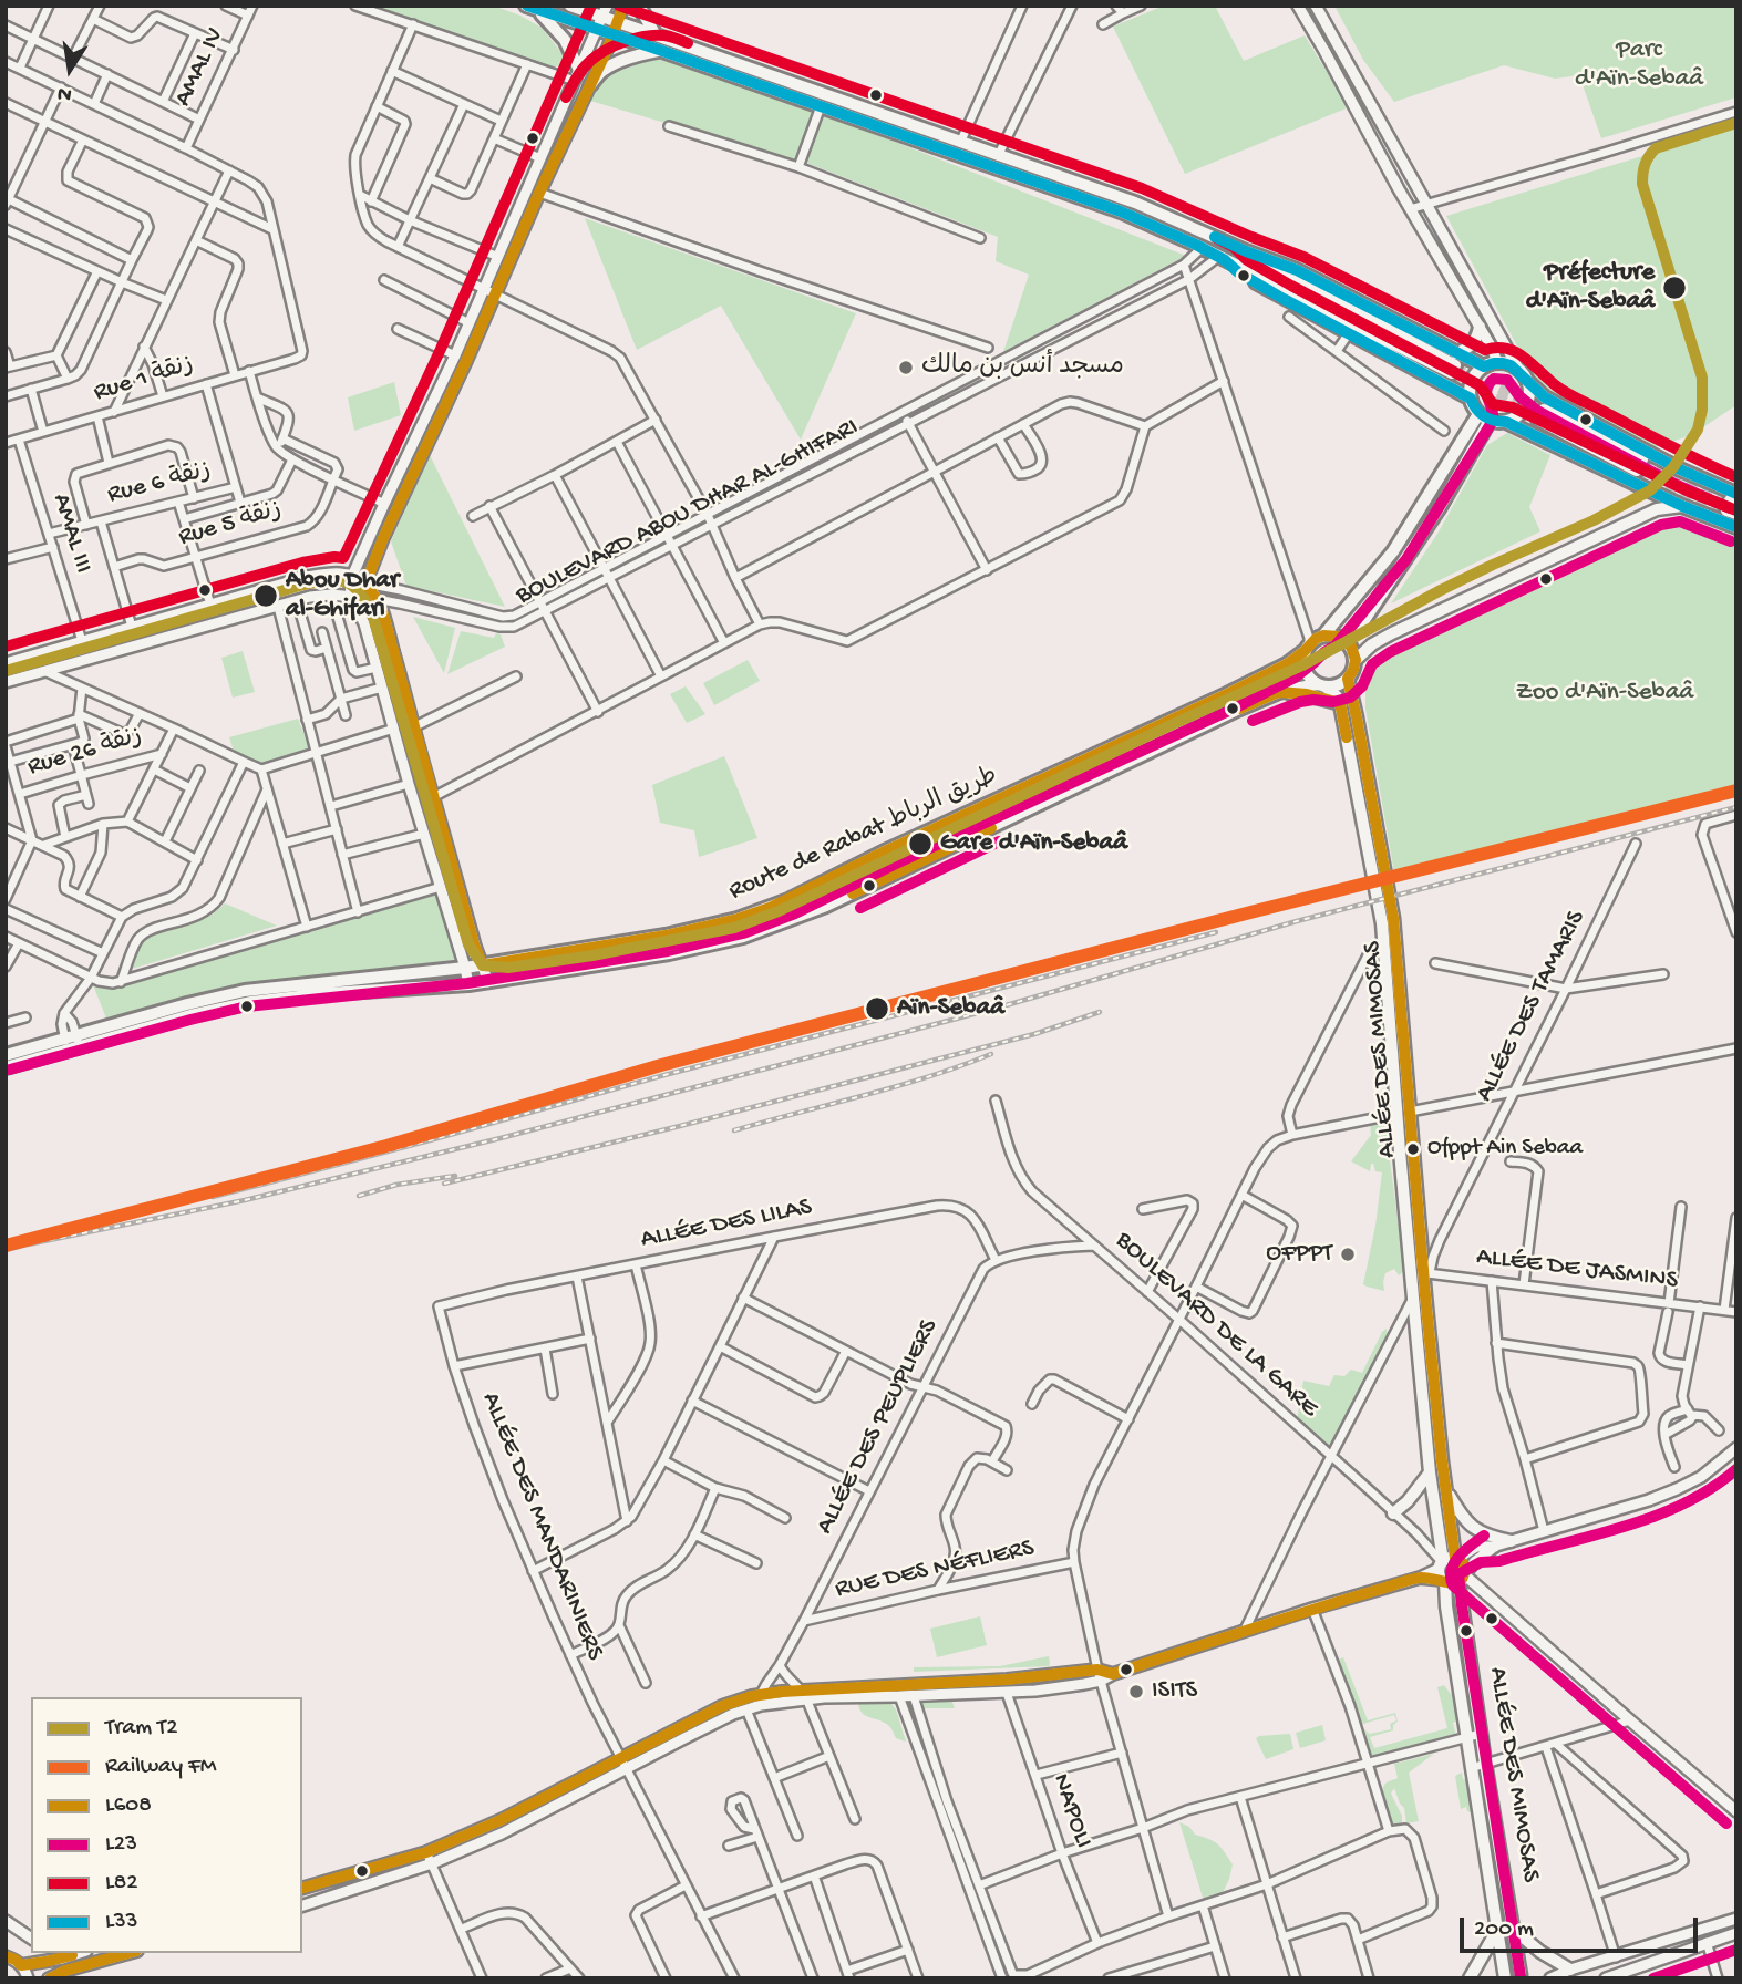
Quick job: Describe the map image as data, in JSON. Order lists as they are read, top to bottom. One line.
{"streets":{"main road":["Route de Rabat طريق الرباط","ALLÉE DES MIMOSAS"],"street":["AMAL IV","Rue 1 زنقة","Rue 6 زنقة","BOULEVARD ABOU DHAR AL-GHIFARI","Rue 5 زنقة","AMAL III","Rue 26 زنقة","ALLÉE DES TAMARIS","ALLÉE DES LILAS","ALLÉE DE JASMINS","BOULEVARD DE LA GARE","ALLÉE DES PEUPLIERS","ALLÉE DES MANDARINIERS","RUE DES NÉFLIERS","NAPOLI"]},"crossings":[["Rue 1 زنقة","AMAL III"],["Rue 6 زنقة","AMAL III"],["Route de Rabat طريق الرباط","ALLÉE DES MIMOSAS"],["ALLÉE DES TAMARIS","ALLÉE DES MIMOSAS"],["ALLÉE DES TAMARIS","ALLÉE DE JASMINS"],["ALLÉE DES MIMOSAS","ALLÉE DE JASMINS"],["ALLÉE DES MIMOSAS","BOULEVARD DE LA GARE"],["ALLÉE DES LILAS","ALLÉE DES PEUPLIERS"],["ALLÉE DES LILAS","ALLÉE DES MANDARINIERS"],["ALLÉE DES PEUPLIERS","RUE DES NÉFLIERS"]],"parks":["Parc d'Aïn-Sebaâ","Zoo d'Aïn-Sebaâ"],"places":["Préfecture d'Aïn-Sebaâ","مسجد أنس بن مالك","Abou Dhar al-Ghifari","Gare d'Aïn-Sebaâ","Aïn-Sebaâ","Ofppt Ain Sebaa","OFPPT","ISITS"],"lines":["transit line L608","transit line L82","transit line L33","tram line T2","transit line L23","rail line FM"],"legend":["Tram T2","Railway FM","L608","L23","L82","L33"],"scale_bar":"200 m","north":"bottom"}
